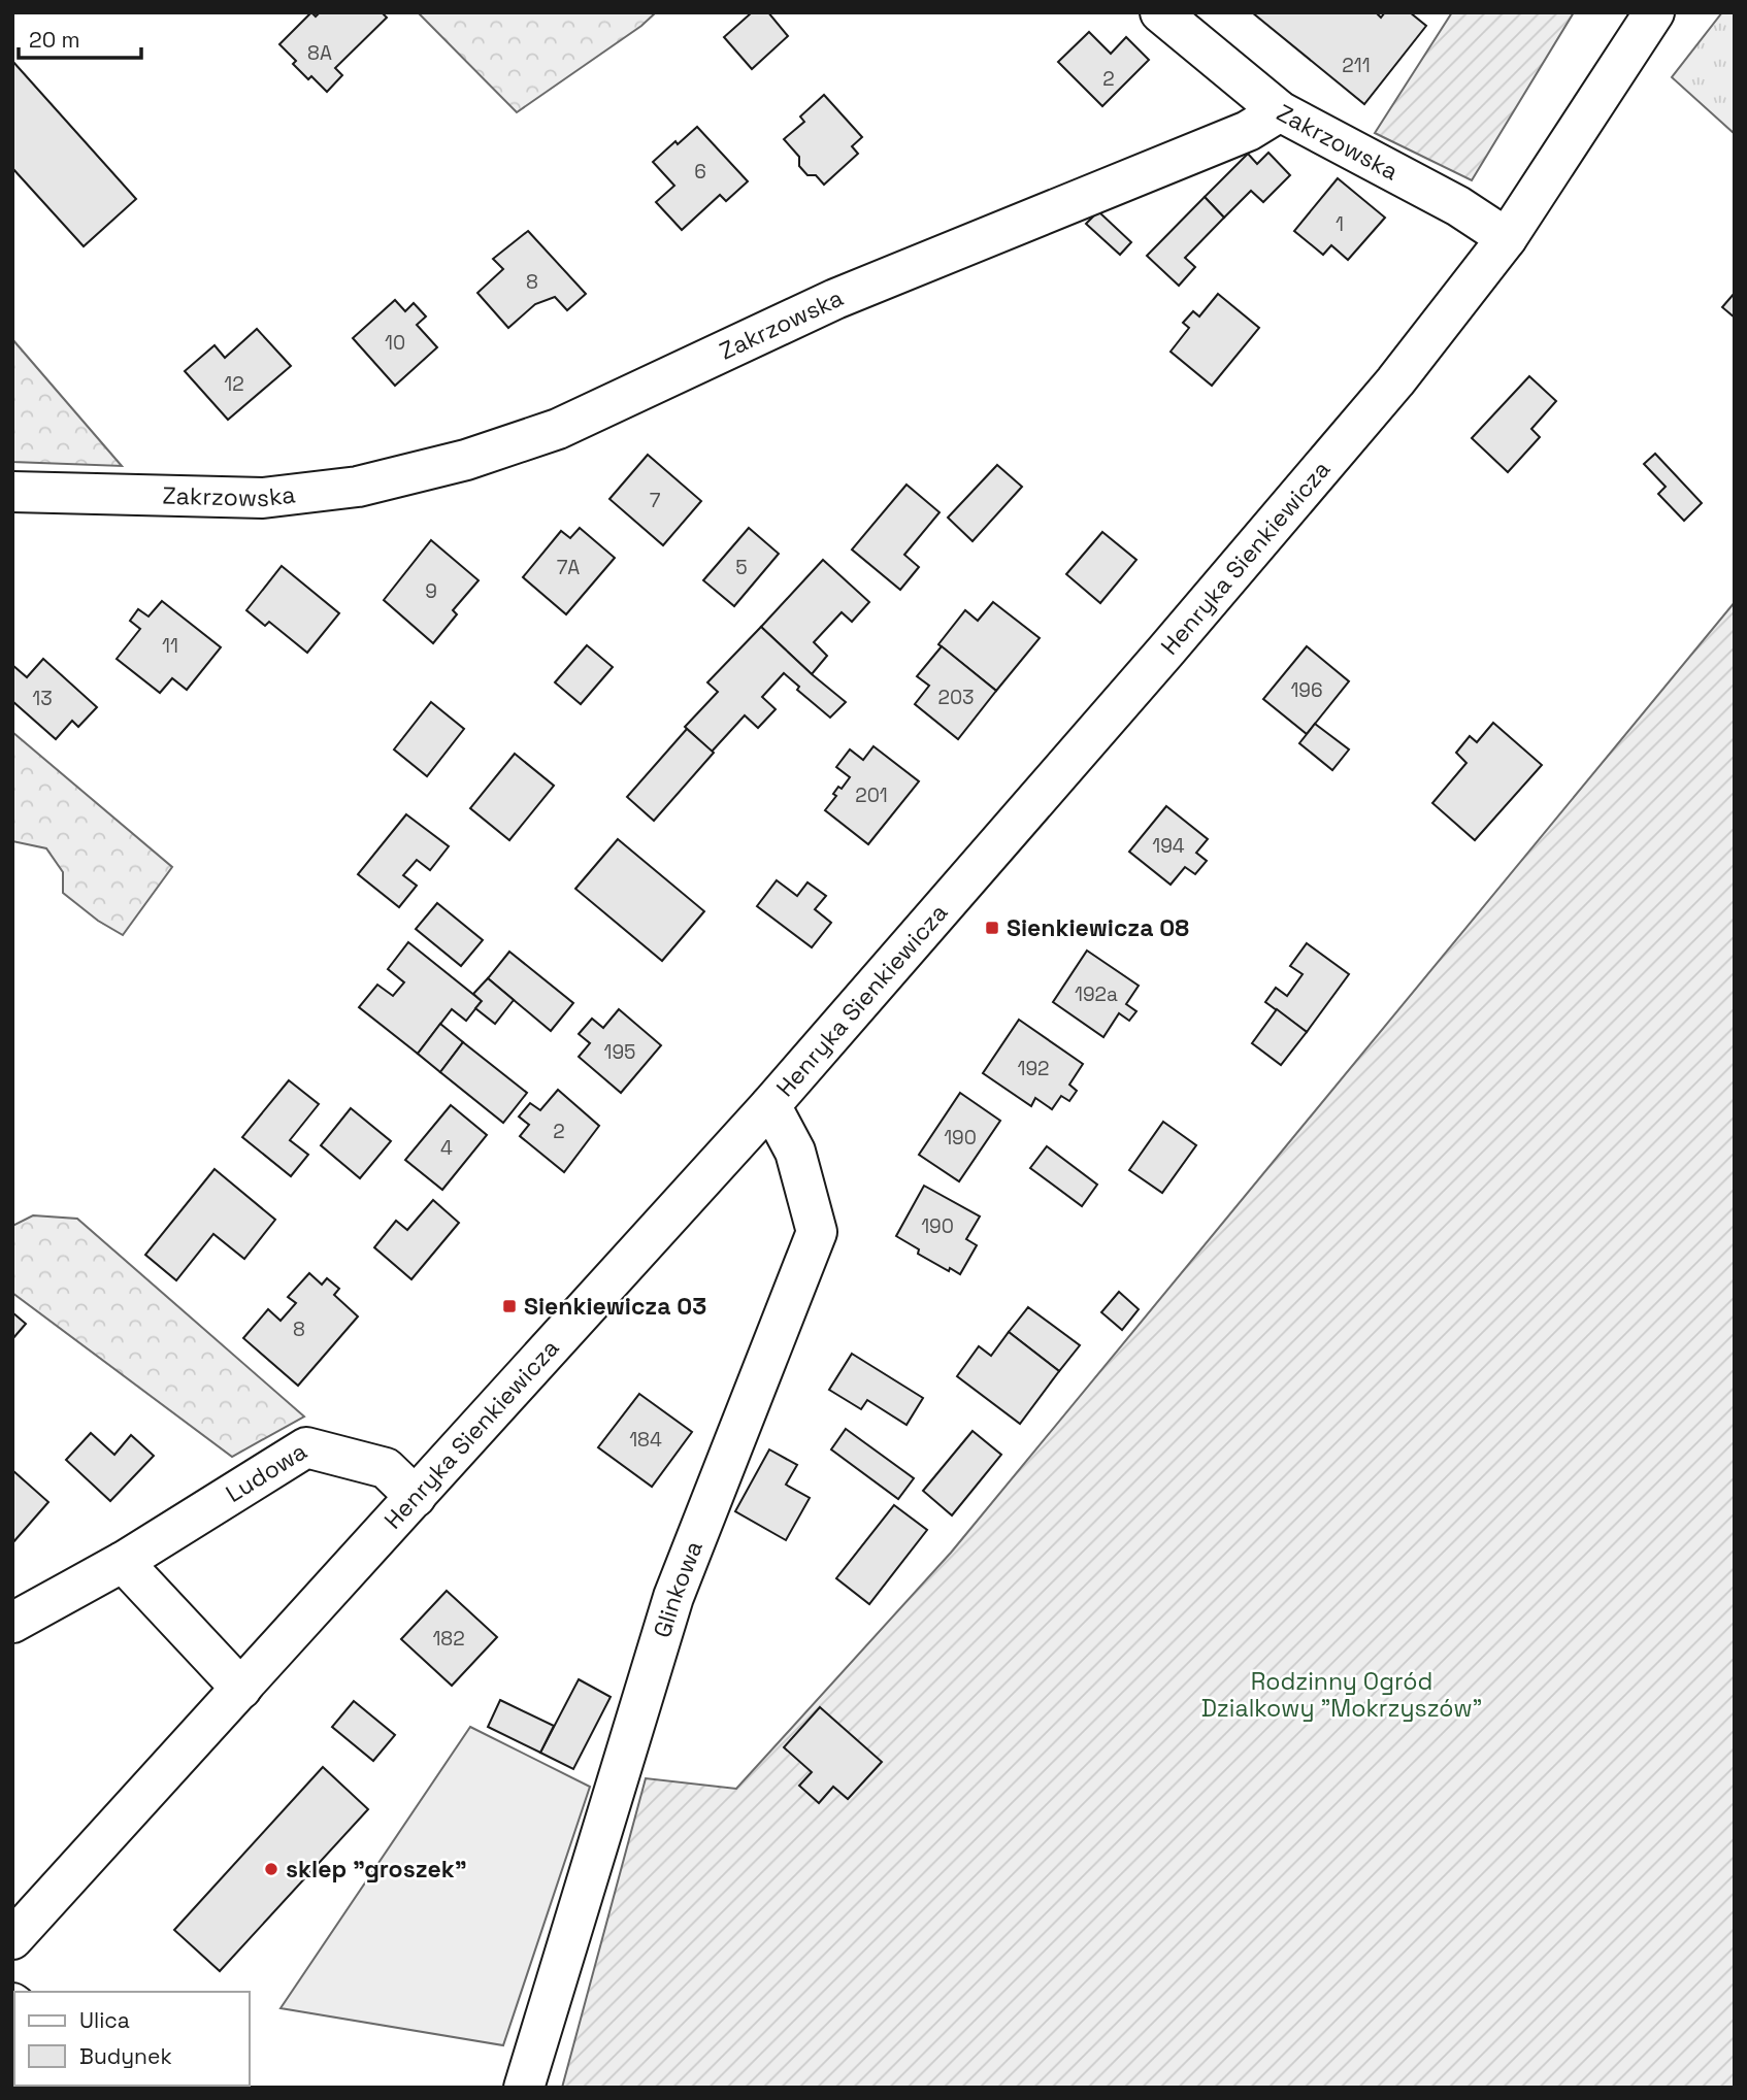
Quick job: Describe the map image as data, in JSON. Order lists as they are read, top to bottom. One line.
{"streets":{"street":["Zakrzowska","Henryka Sienkiewicza","Ludowa","Glinkowa"]},"crossings":[["Zakrzowska","Henryka Sienkiewicza"],["Henryka Sienkiewicza","Ludowa"],["Henryka Sienkiewicza","Glinkowa"]],"parks":["Rodzinny Ogród Dzialkowy \"Mokrzyszów\""],"places":{"transit":["Sienkiewicza 08","Sienkiewicza 03"],"other":["sklep \"groszek\""]},"house_numbers":["8A","211","2","6","1","8","10","12","7","7A","5","9","11","196","203","13","201","194","192a","195","192","2","190","4","190","8","184","182"],"legend":["Ulica","Budynek"],"scale_bar":"20 m"}
